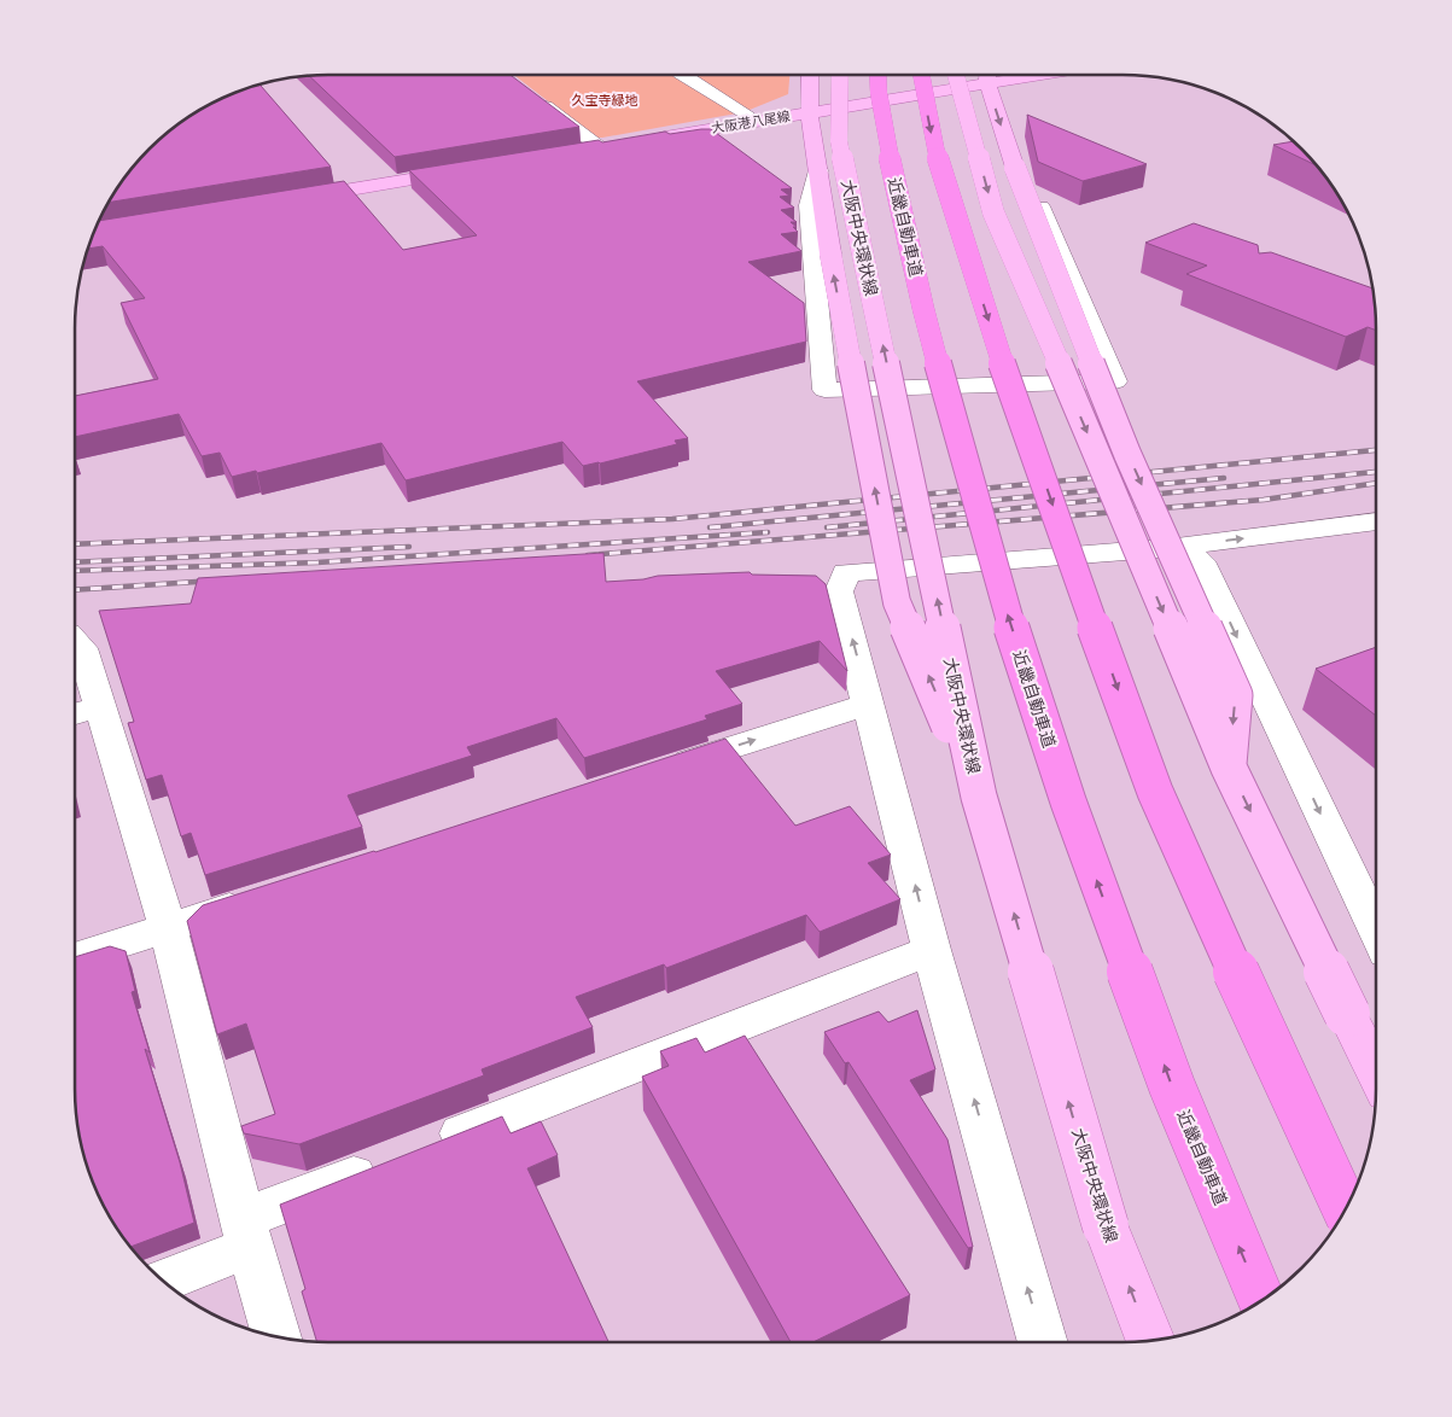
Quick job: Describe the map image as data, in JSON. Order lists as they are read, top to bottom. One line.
{"streets":{"highway":["近畿自動車道"],"main road":["大阪港八尾線","大阪中央環状線"]},"parks":["久宝寺緑地"]}
